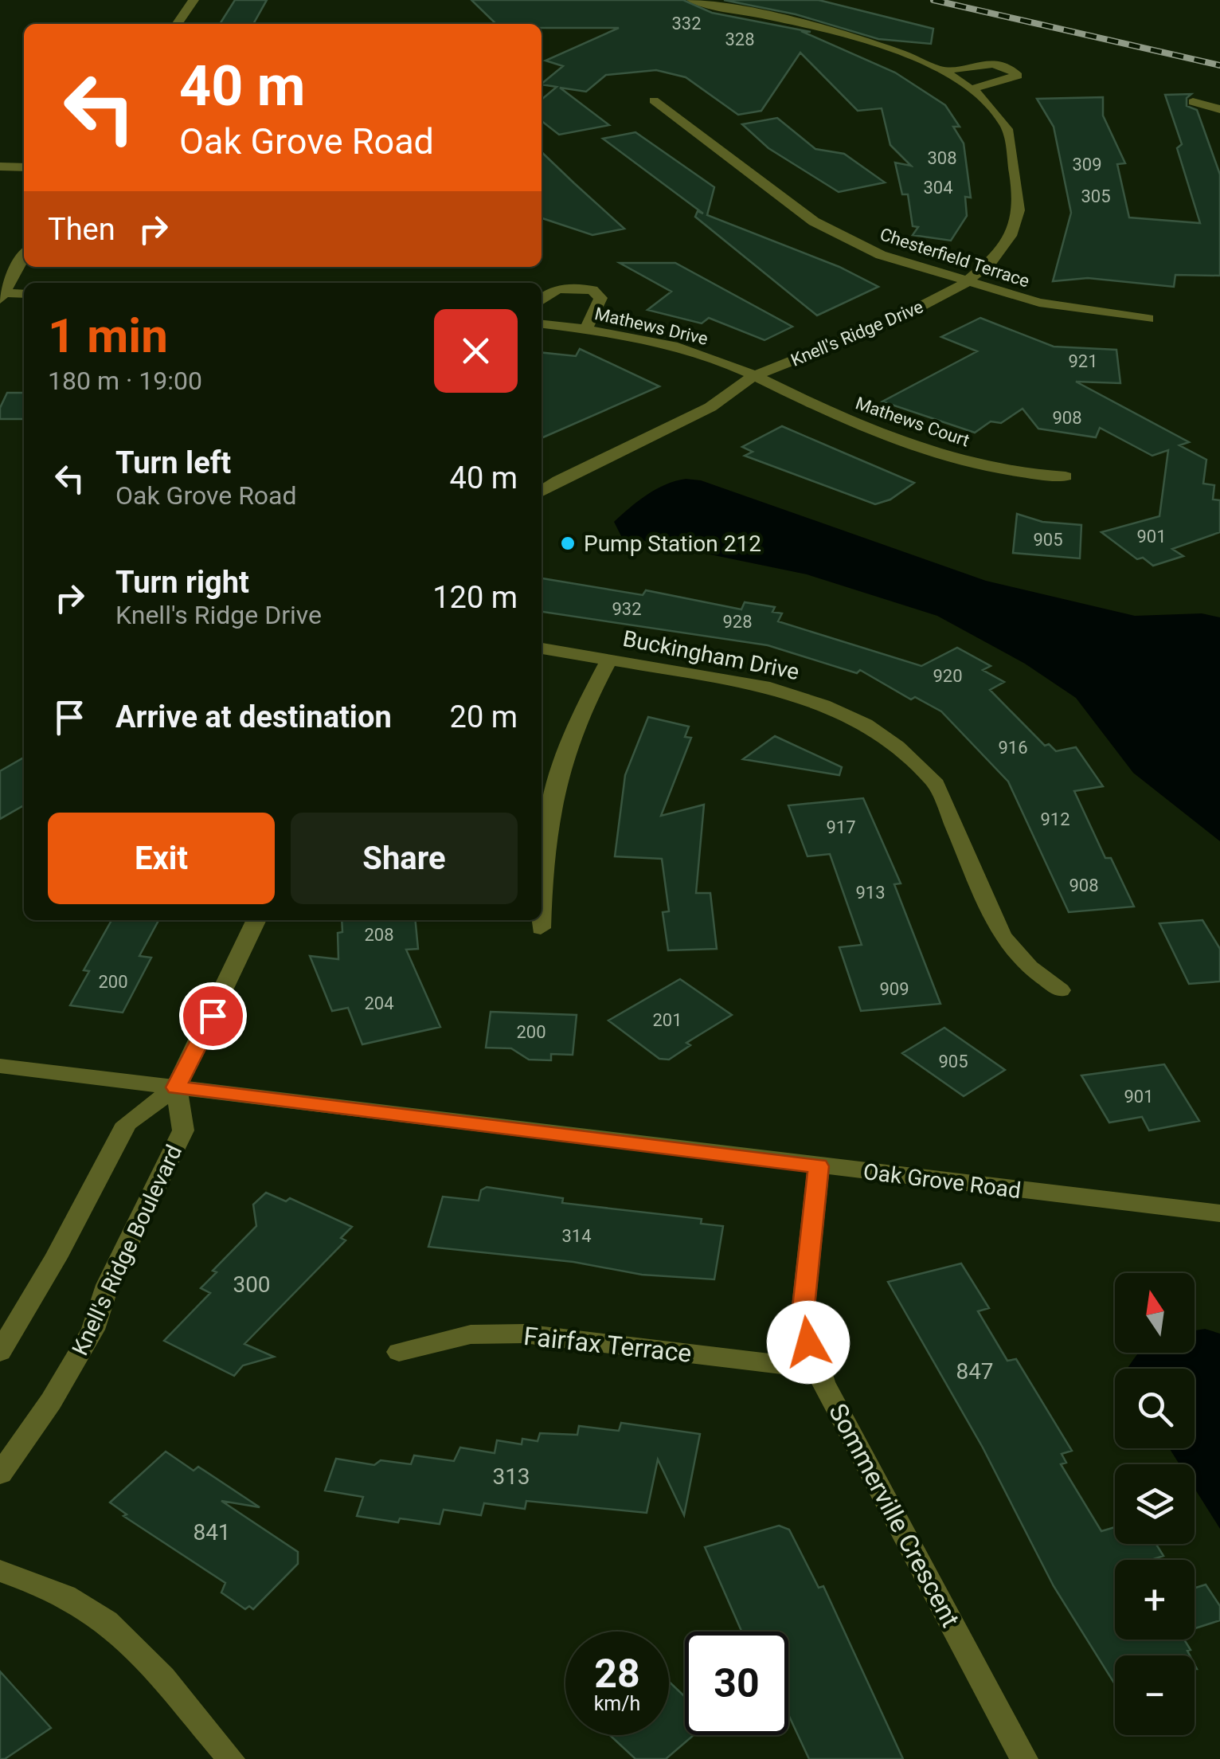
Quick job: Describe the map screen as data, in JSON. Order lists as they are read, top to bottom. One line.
{"streets":{"street":["Chesterfield Terrace","Mathews Drive","Knell's Ridge Drive","Mathews Court","Buckingham Drive","Oak Grove Road","Knell's Ridge Boulevard","Fairfax Terrace","Sommerville Crescent"]},"crossings":[["Chesterfield Terrace","Knell's Ridge Drive"],["Mathews Drive","Knell's Ridge Drive"],["Mathews Drive","Mathews Court"],["Knell's Ridge Drive","Mathews Court"],["Oak Grove Road","Knell's Ridge Boulevard"],["Oak Grove Road","Sommerville Crescent"],["Fairfax Terrace","Sommerville Crescent"]],"places":["Pump Station 212"],"house_numbers":["332","328","308","309","304","305","921","908","901","905","932","928","920","916","912","917","908","913","208","200","909","204","201","200","905","901","314","300","847","313","841"],"north":"top","page":{"turn":["40 m","Oak Grove Road"],"then":"Then","heading":["1 min","180 m · 19:00"],"list":[{"name":"Turn left","note":"Oak Grove Road","value":"40 m"},{"name":"Turn right","note":"Knell's Ridge Drive","value":"120 m"},{"name":"Arrive at destination","value":"20 m"}],"buttons":["Exit","Share"],"map_buttons":["+","−"],"speed":"28 km/h","limit":"30"}}
